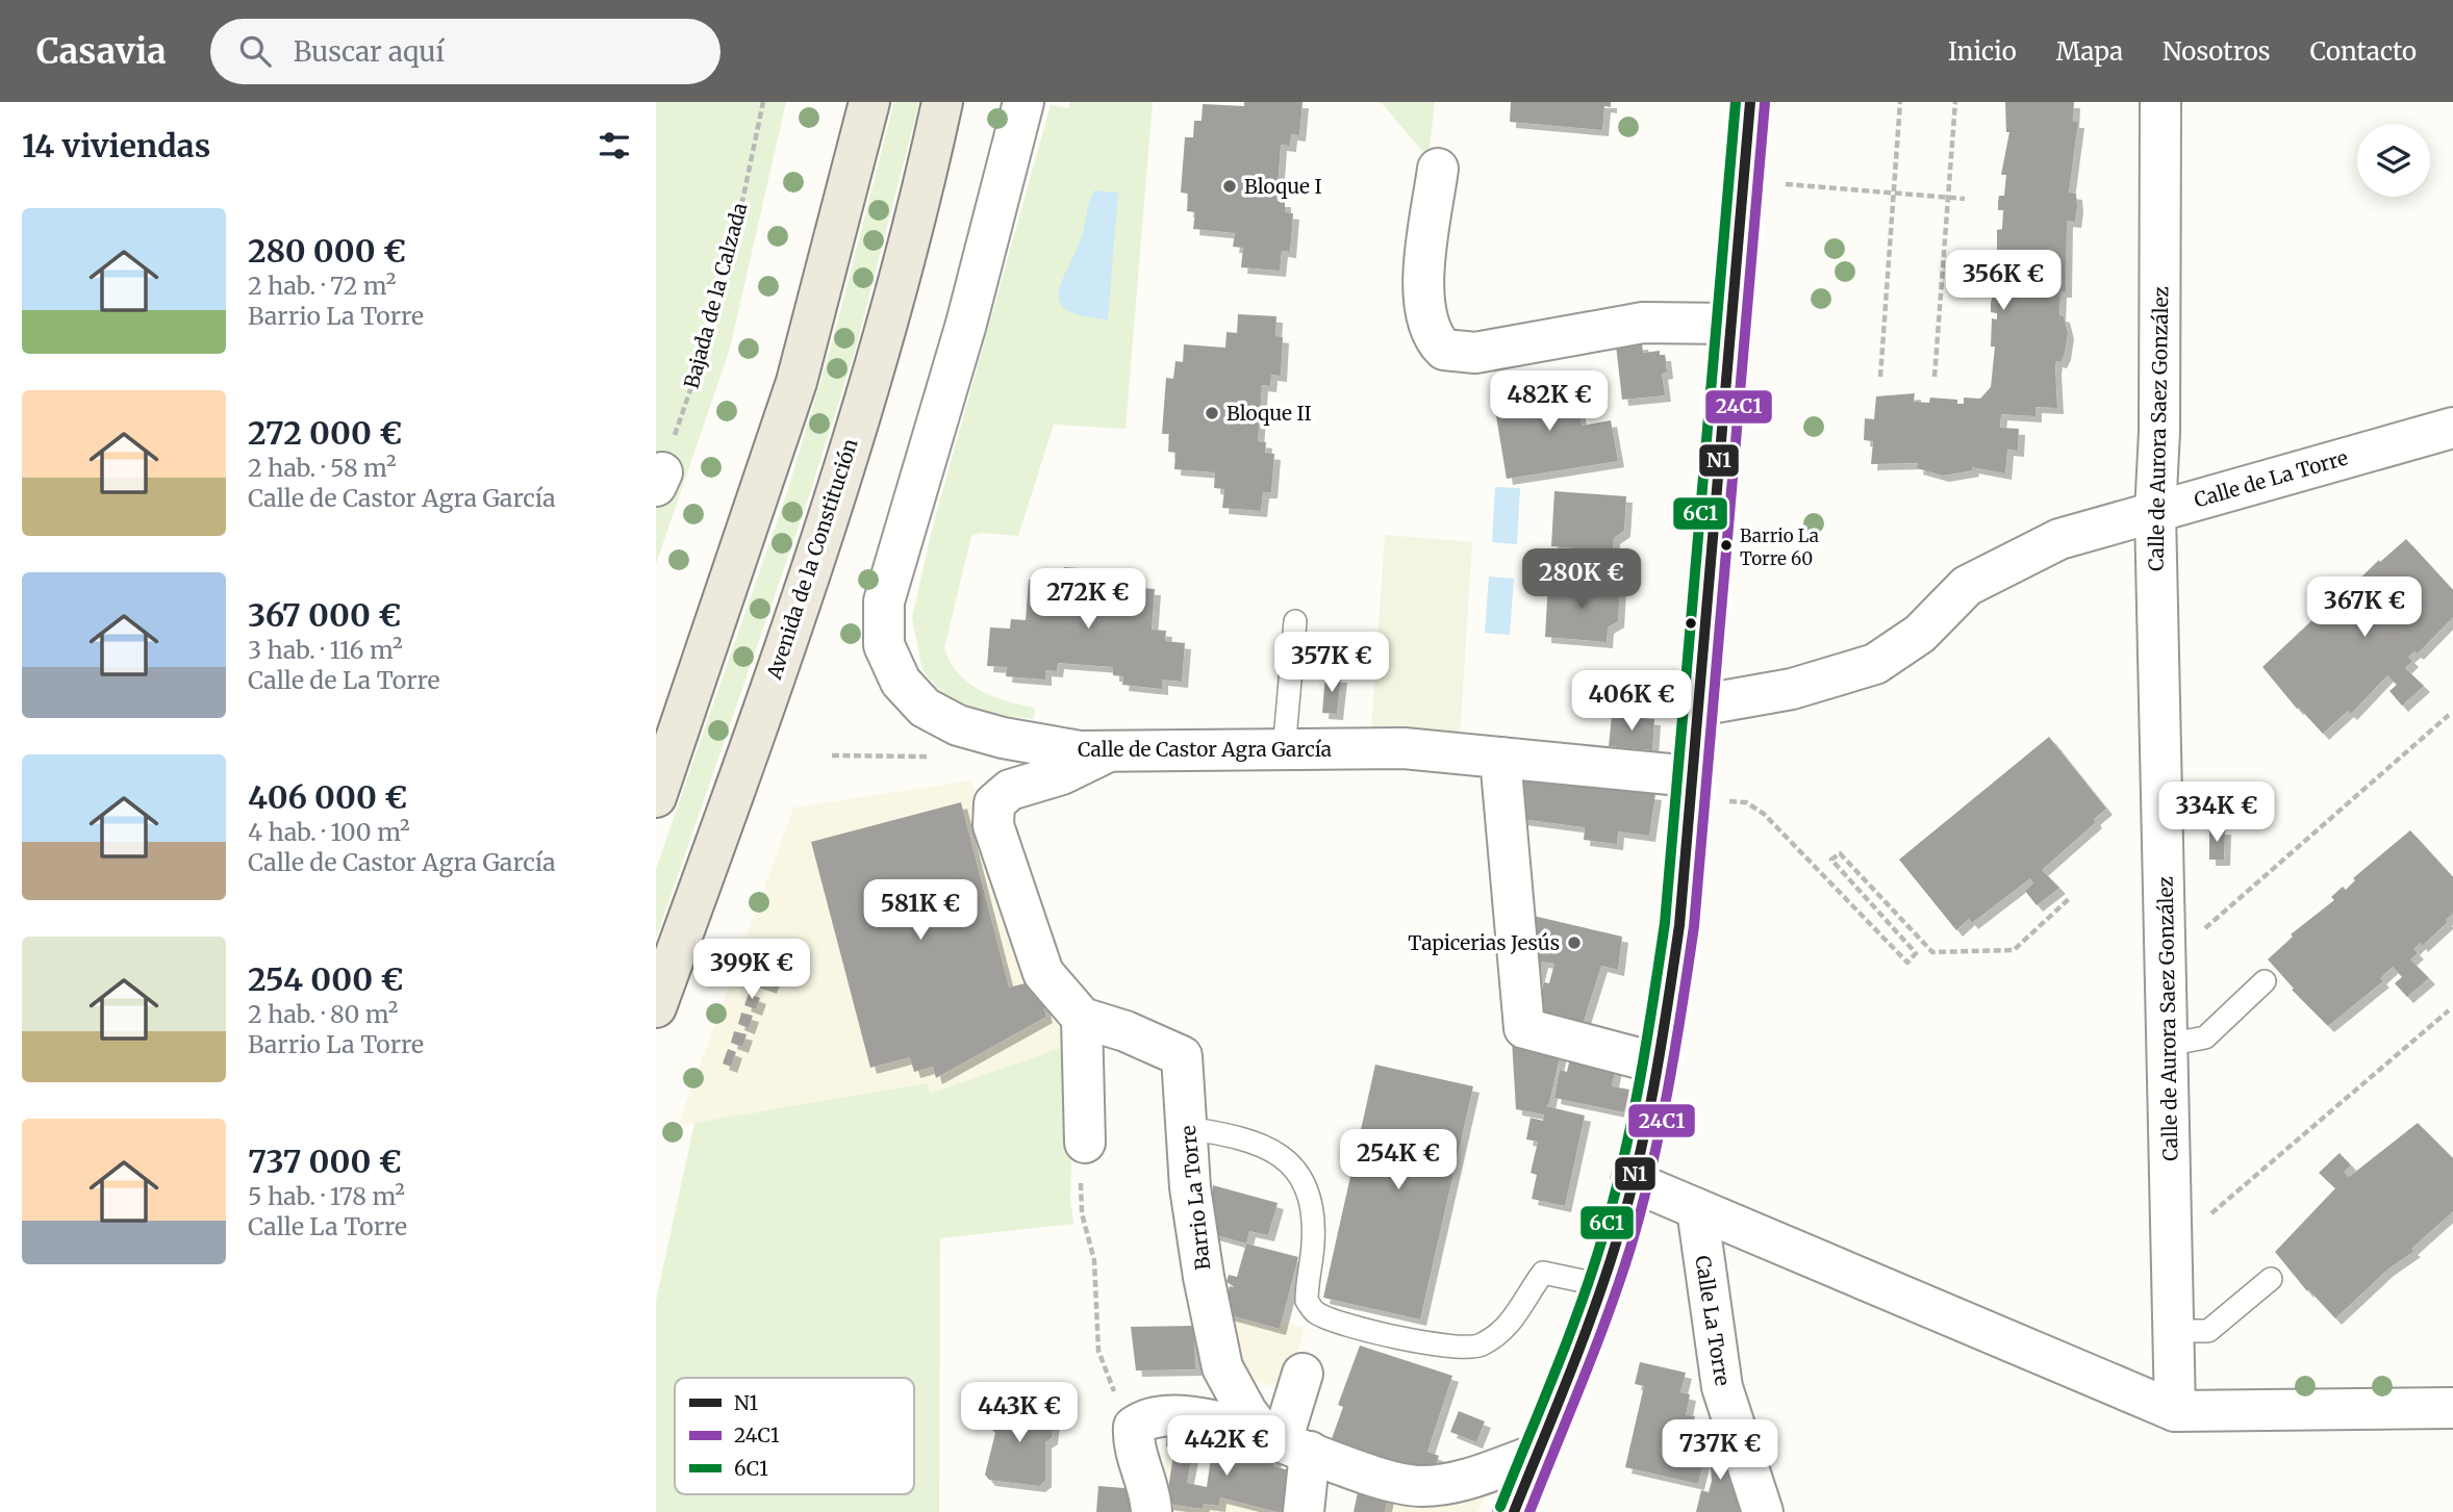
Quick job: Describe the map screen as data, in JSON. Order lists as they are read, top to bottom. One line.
{"streets":{"main road":["Avenida de la Constitución"],"street":["Calle de Aurora Saez González","Calle de La Torre","Calle de Castor Agra García","Barrio La Torre","Calle La Torre"],"path":["Bajada de la Calzada"]},"crossings":[["Calle de Aurora Saez González","Calle de La Torre"]],"places":["Bloque I","Bloque II","Barrio La Torre 60","Tapicerias Jesús"],"lines":["transit line N1","transit line 6C1","transit line 24C1"],"legend":["N1","24C1","6C1"],"page":{"header":"Casavia","search":"Buscar aquí","nav":["Inicio","Mapa","Nosotros","Contacto"],"heading":"14 viviendas","list":[{"name":"280 000 €","note":"2 hab. · 72 m² · Barrio La Torre"},{"name":"272 000 €","note":"2 hab. · 58 m² · Calle de Castor Agra García"},{"name":"367 000 €","note":"3 hab. · 116 m² · Calle de La Torre"},{"name":"406 000 €","note":"4 hab. · 100 m² · Calle de Castor Agra García"},{"name":"254 000 €","note":"2 hab. · 80 m² · Barrio La Torre"},{"name":"737 000 €","note":"5 hab. · 178 m² · Calle La Torre"}],"price":["356K €","482K €","280K €","272K €","367K €","357K €","406K €","334K €","581K €","399K €","254K €","443K €","442K €","737K €"]}}
